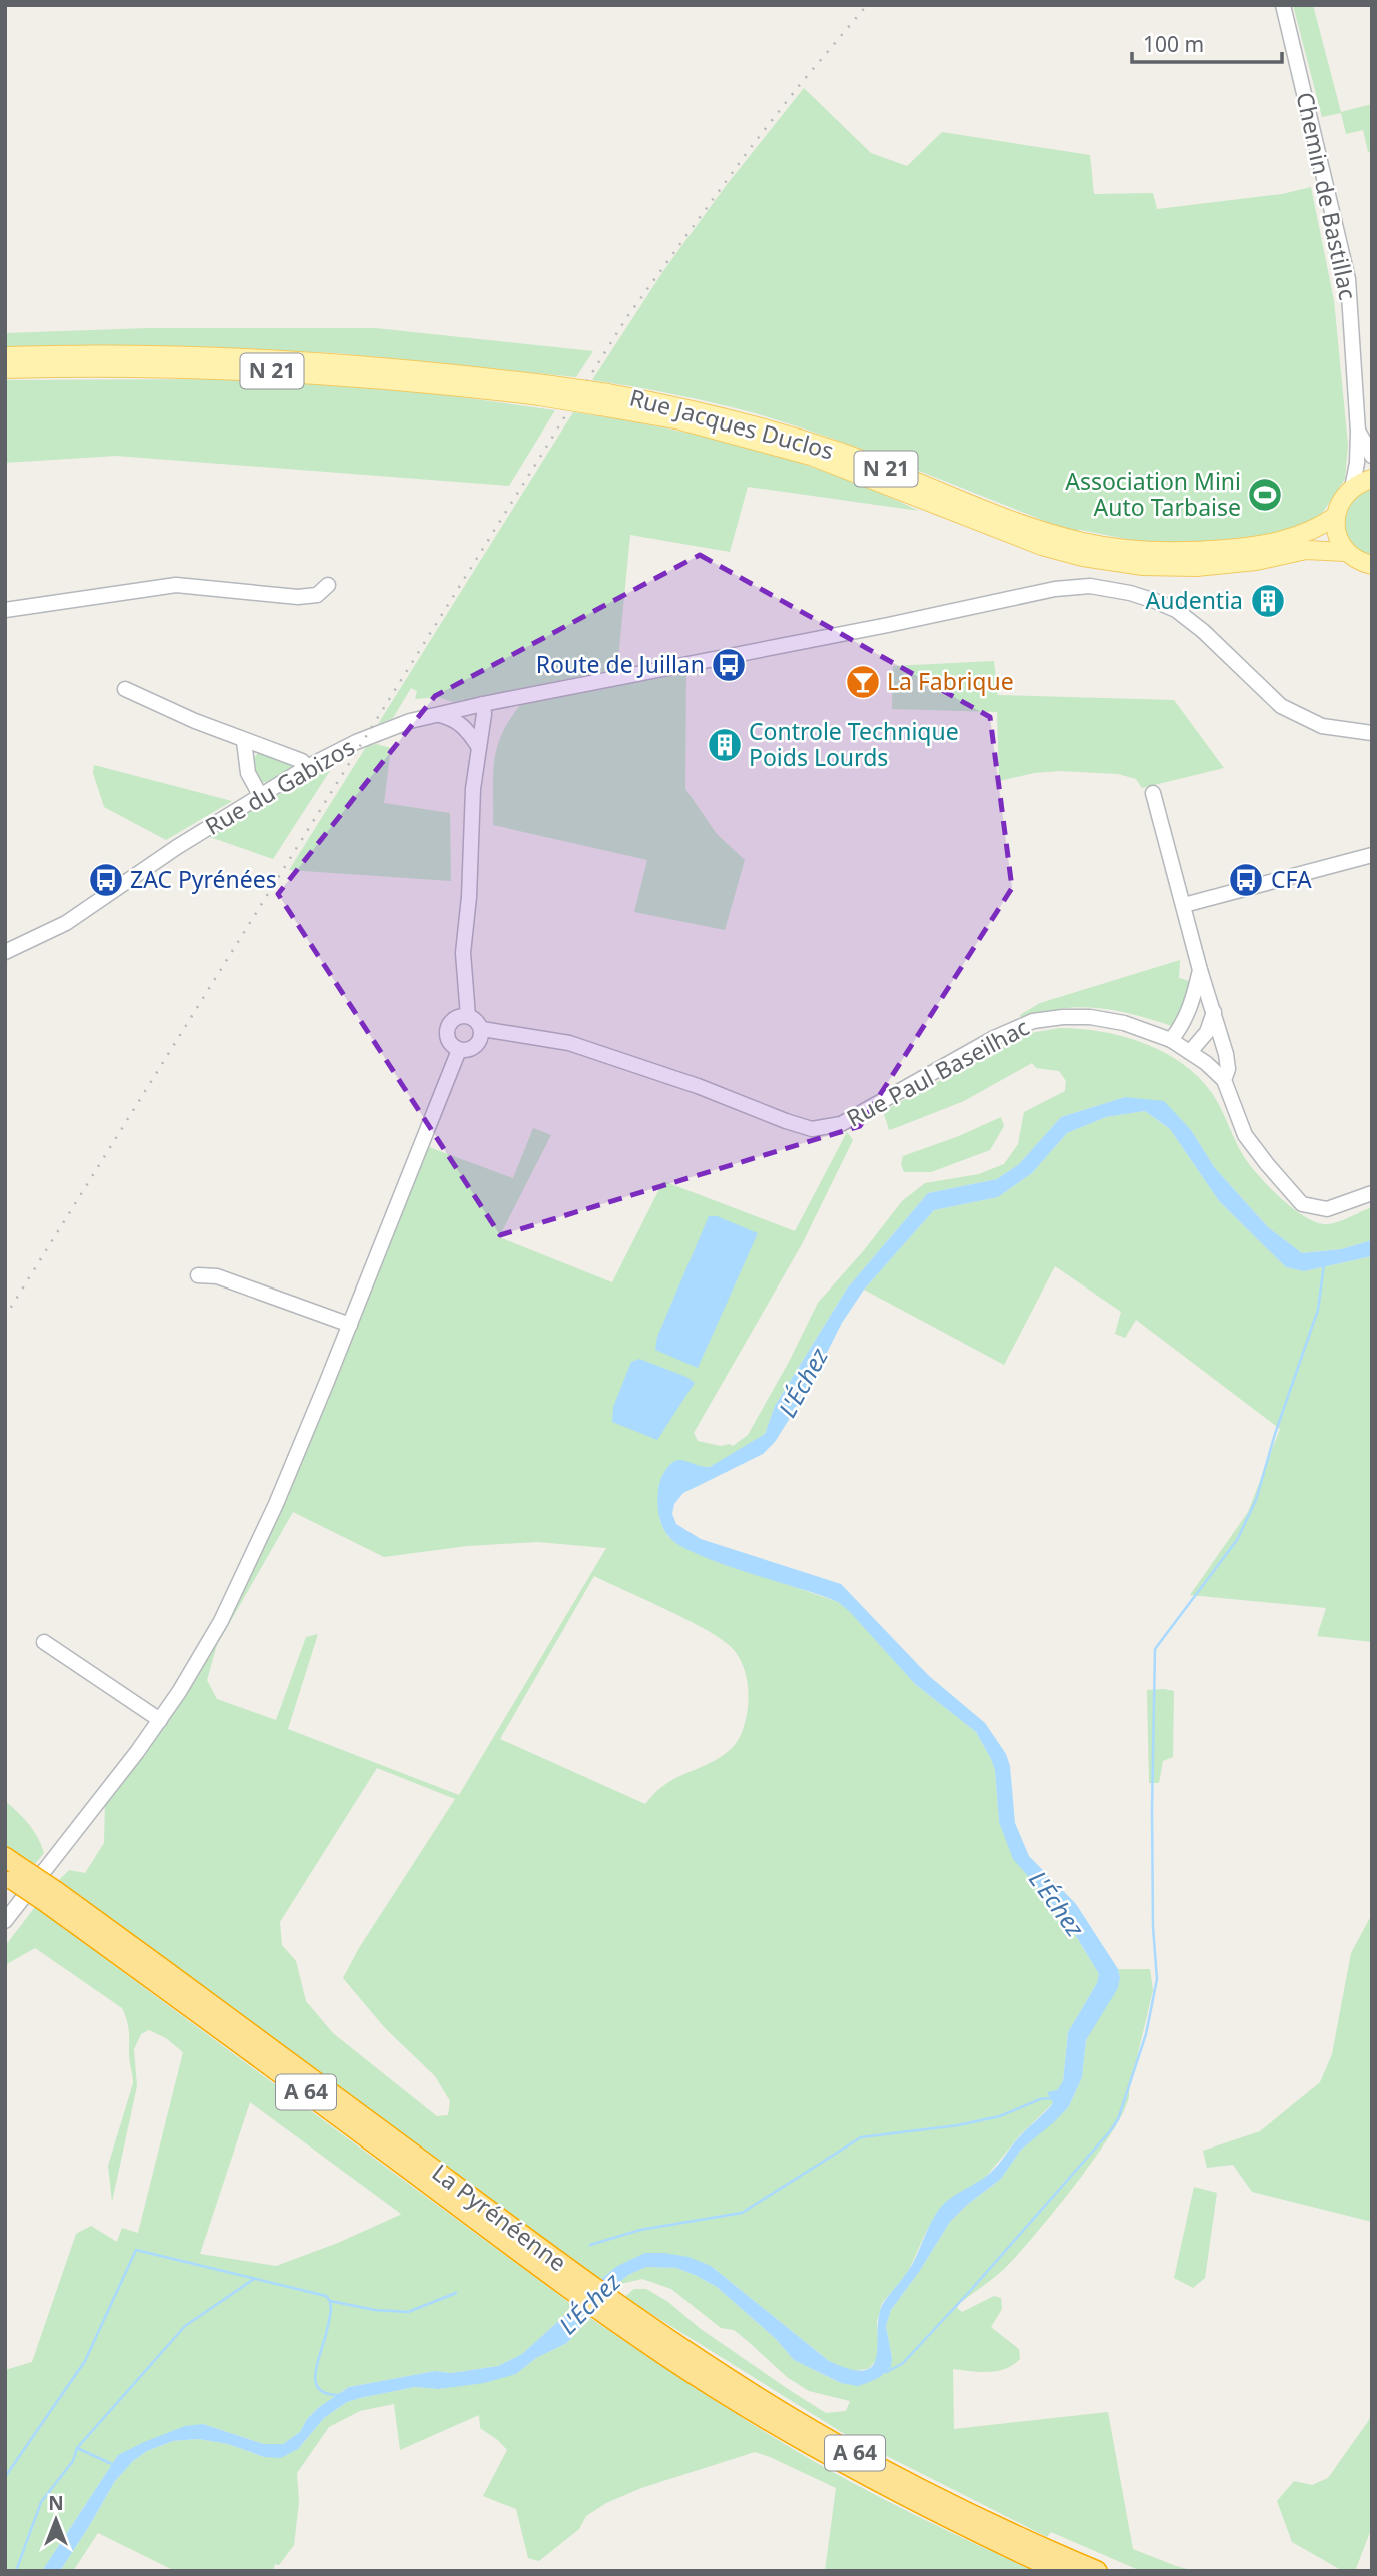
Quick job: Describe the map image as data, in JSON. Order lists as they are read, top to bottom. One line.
{"streets":{"highway":["A 64","La Pyrénéenne"],"main road":["N 21","Rue Jacques Duclos"],"street":["Chemin de Bastillac","Rue du Gabizos","Rue Paul Baseilhac"]},"crossings":[["N 21","Rue Jacques Duclos"]],"water":["L'Échez"],"places":{"sports":["Association Mini Auto Tarbaise"],"building":["Audentia","Controle Technique Poids Lourds"],"bus stop":["Route de Juillan","ZAC Pyrénées","CFA"],"bar":["La Fabrique"]},"scale_bar":"100 m","north":"top"}
